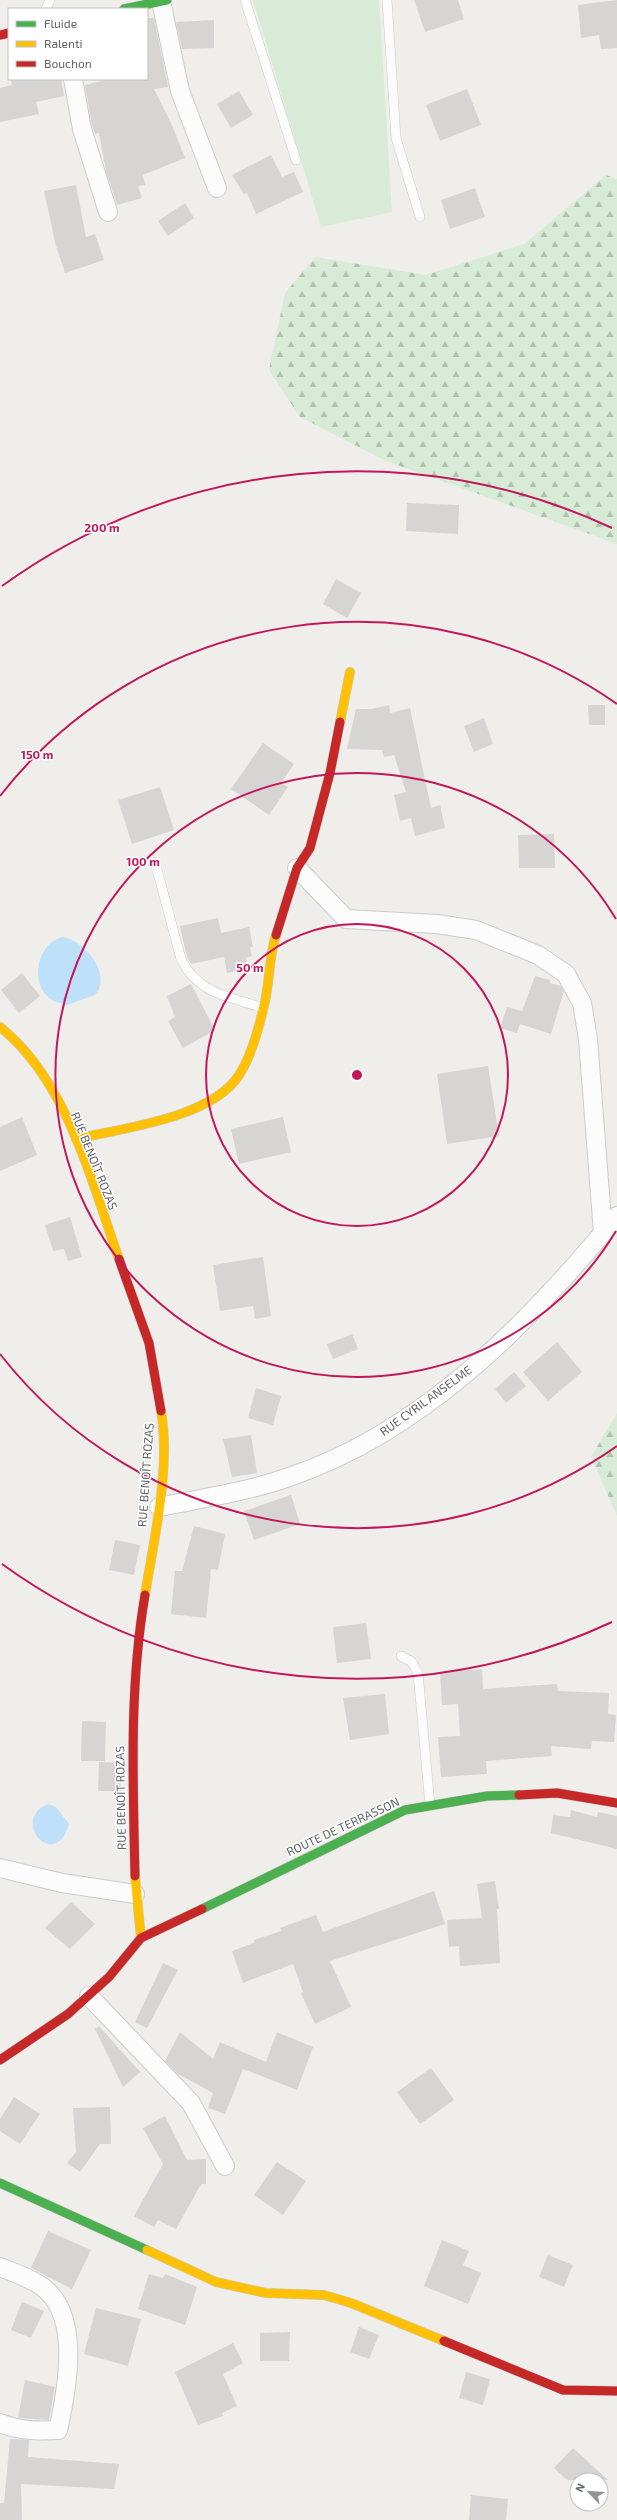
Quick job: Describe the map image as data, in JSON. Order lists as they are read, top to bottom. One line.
{"streets":{"street":["RUE BENOÎT ROZAS","RUE CYRIL ANSELME","ROUTE DE TERRASSON"]},"crossings":[["RUE BENOÎT ROZAS","RUE CYRIL ANSELME"],["RUE BENOÎT ROZAS","ROUTE DE TERRASSON"]],"legend":["Fluide","Ralenti","Bouchon"],"north":"top left","rings":["200 m","150 m","100 m","50 m"]}
